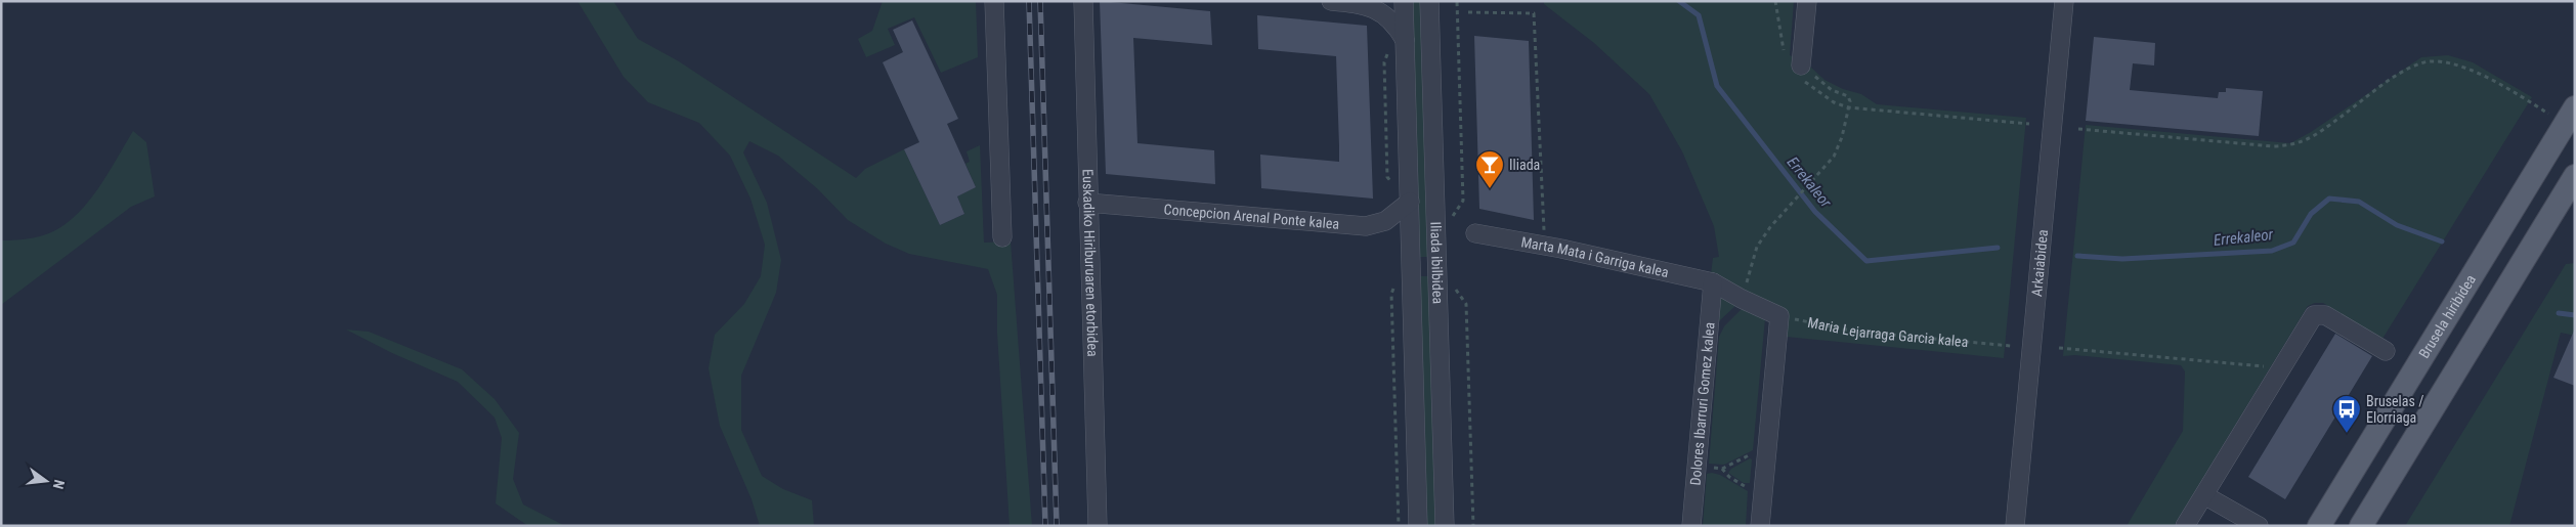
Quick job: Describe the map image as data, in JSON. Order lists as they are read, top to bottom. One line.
{"streets":{"main road":["Brusela hiribidea"],"street":["Concepcion Arenal Ponte kalea","Marta Mata i Garriga kalea","Euskadiko Hiriburuaren etorbidea","Iliada ibilbidea","Arkaiabidea","Dolores Ibarruri Gomez kalea"],"path":["Maria Lejarraga Garcia kalea"]},"crossings":[["Concepcion Arenal Ponte kalea","Euskadiko Hiriburuaren etorbidea"],["Concepcion Arenal Ponte kalea","Iliada ibilbidea"],["Marta Mata i Garriga kalea","Dolores Ibarruri Gomez kalea"]],"water":["Errekaleor"],"places":{"bar":["Iliada"],"bus stop":["Bruselas / Elorriaga"]},"north":"right"}
